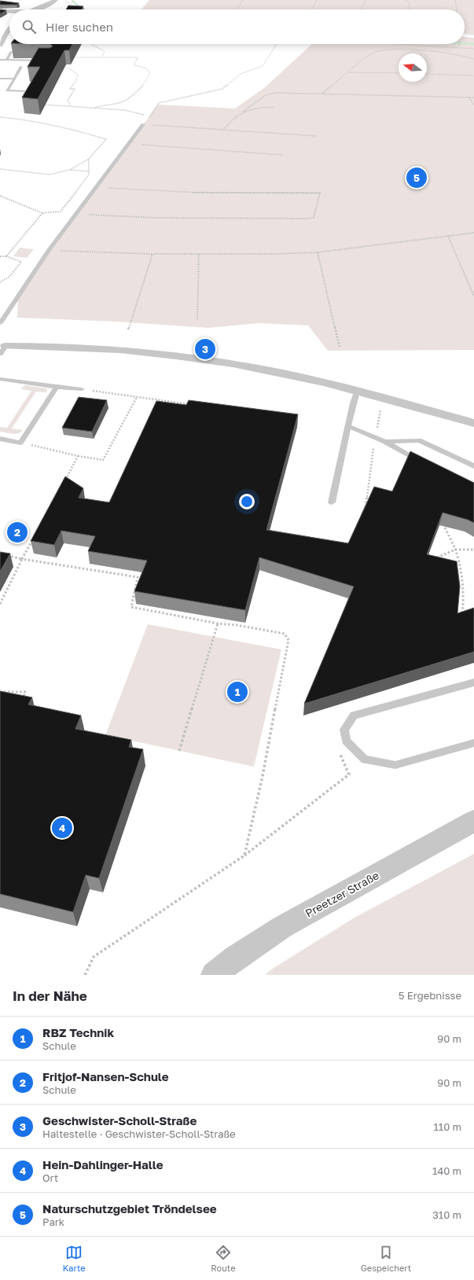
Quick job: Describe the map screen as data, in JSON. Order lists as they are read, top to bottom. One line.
{"streets":{"street":["Preetzer Straße"]},"north":"left","page":{"search":"Hier suchen","pins":["5","3","2","1","4"],"heading":["In der Nähe","5 Ergebnisse"],"list":[{"mark":"1","name":"RBZ Technik","note":"Schule","value":"90 m"},{"mark":"2","name":"Fritjof-Nansen-Schule","note":"Schule","value":"90 m"},{"mark":"3","name":"Geschwister-Scholl-Straße","note":"Haltestelle · Geschwister-Scholl-Straße","value":"110 m"},{"mark":"4","name":"Hein-Dahlinger-Halle","note":"Ort","value":"140 m"},{"mark":"5","name":"Naturschutzgebiet Tröndelsee","note":"Park","value":"310 m"}],"nav":["Karte","Route","Gespeichert"]}}
